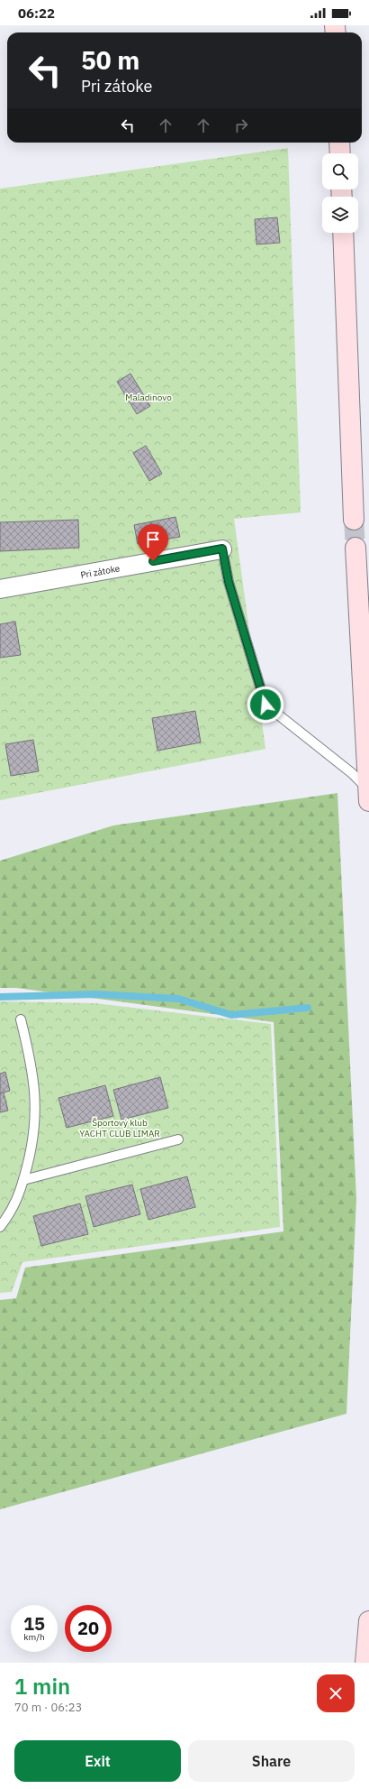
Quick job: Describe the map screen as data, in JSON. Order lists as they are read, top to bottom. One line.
{"streets":{"street":["Pri zátoke"]},"parks":["Maladinovo","Športový klub YACHT CLUB LIMAR"],"page":{"status":"06:22","turn":["50 m","Pri zátoke"],"speed":"15 km/h","limit":"20","heading":["1 min","70 m · 06:23"],"buttons":["Exit","Share"]}}
